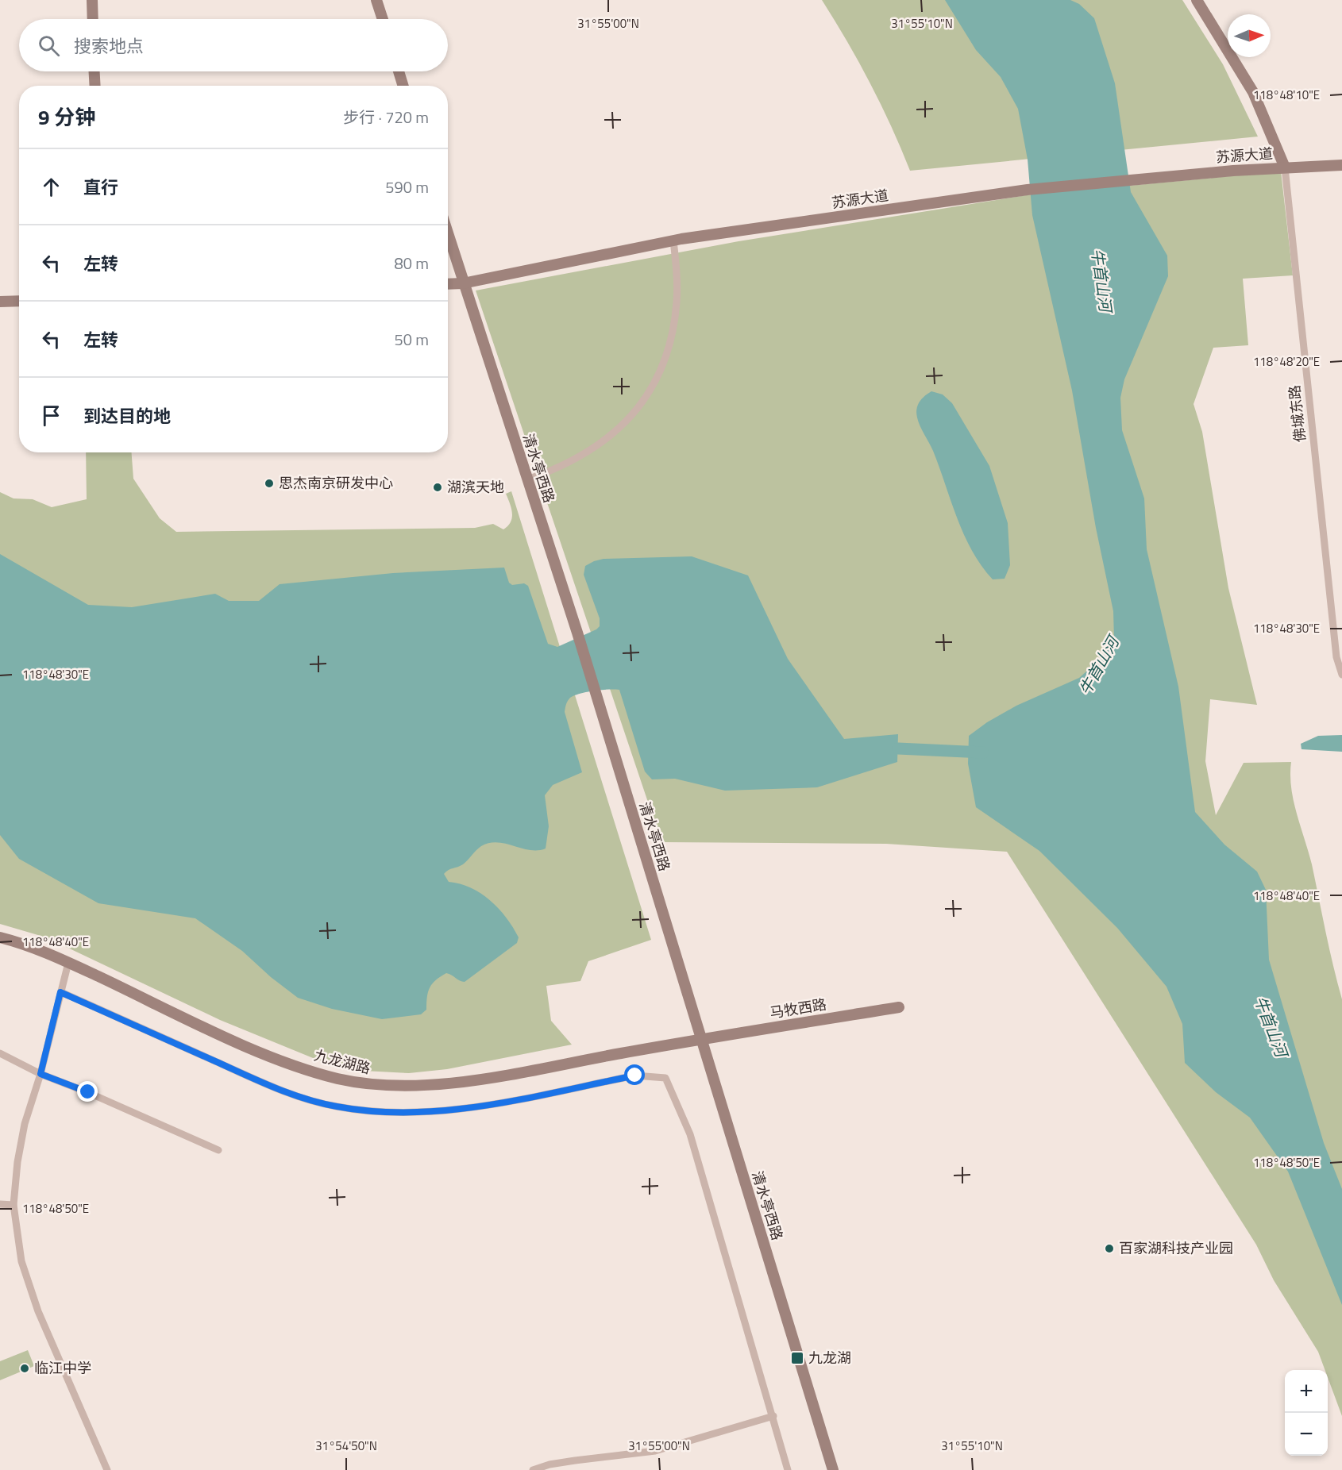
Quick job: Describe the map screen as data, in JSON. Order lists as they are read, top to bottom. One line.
{"streets":{"main road":["苏源大道","清水亭西路","马牧西路","九龙湖路"],"street":["佛城东路"]},"crossings":[["苏源大道","佛城东路"],["苏源大道","清水亭西路"],["清水亭西路","马牧西路"],["清水亭西路","九龙湖路"],["马牧西路","九龙湖路"]],"water":["牛首山河"],"places":{"other":["思杰南京研发中心","湖滨天地","百家湖科技产业园","临江中学"],"transit":["九龙湖"]},"north":"right","page":{"search":"搜索地点","heading":["9 分钟","步行 · 720 m"],"list":[["直行","590 m"],["左转","80 m"],["左转","50 m"],"到达目的地"],"map_buttons":["+","−"]},"coordinates":["31°55'00\"N","31°55'10\"N","118°48'10\"E","118°48'20\"E","118°48'30\"E","118°48'40\"E","118°48'50\"E","31°54'50\"N"]}
